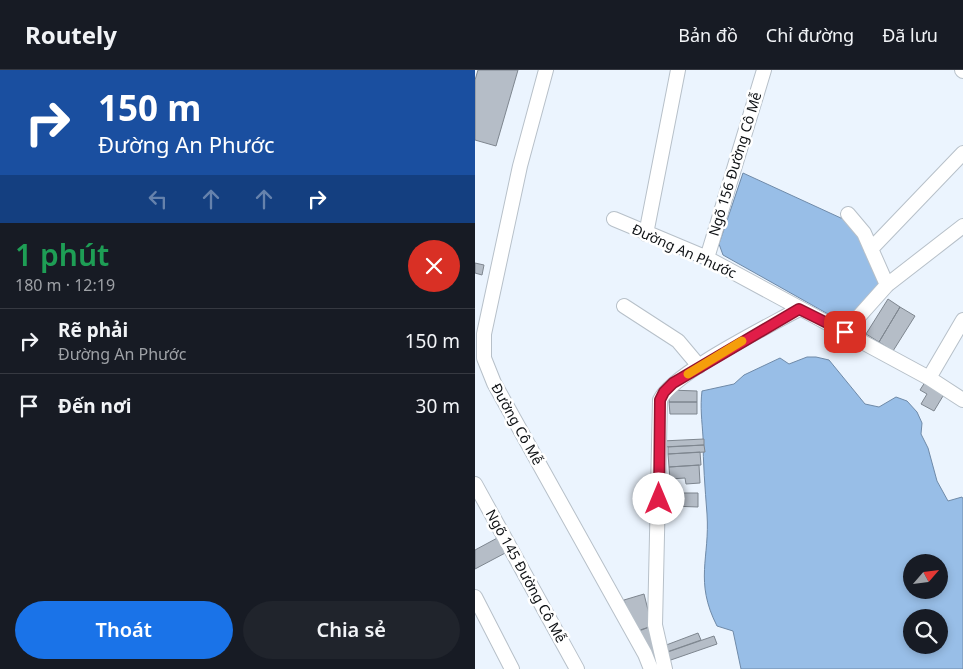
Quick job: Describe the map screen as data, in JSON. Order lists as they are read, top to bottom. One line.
{"streets":{"street":["Ngõ 156 Đường Cô Mễ","Đường An Phước","Đường Cô Mễ","Ngõ 145 Đường Cô Mễ"]},"crossings":[["Ngõ 156 Đường Cô Mễ","Đường An Phước"]],"north":"top right","page":{"header":"Routely","nav":["Bản đồ","Chỉ đường","Đã lưu"],"turn":["150 m","Đường An Phước"],"heading":["1 phút","180 m · 12:19"],"list":[{"name":"Rẽ phải","note":"Đường An Phước","value":"150 m"},{"name":"Đến nơi","value":"30 m"}],"buttons":["Thoát","Chia sẻ"]}}
